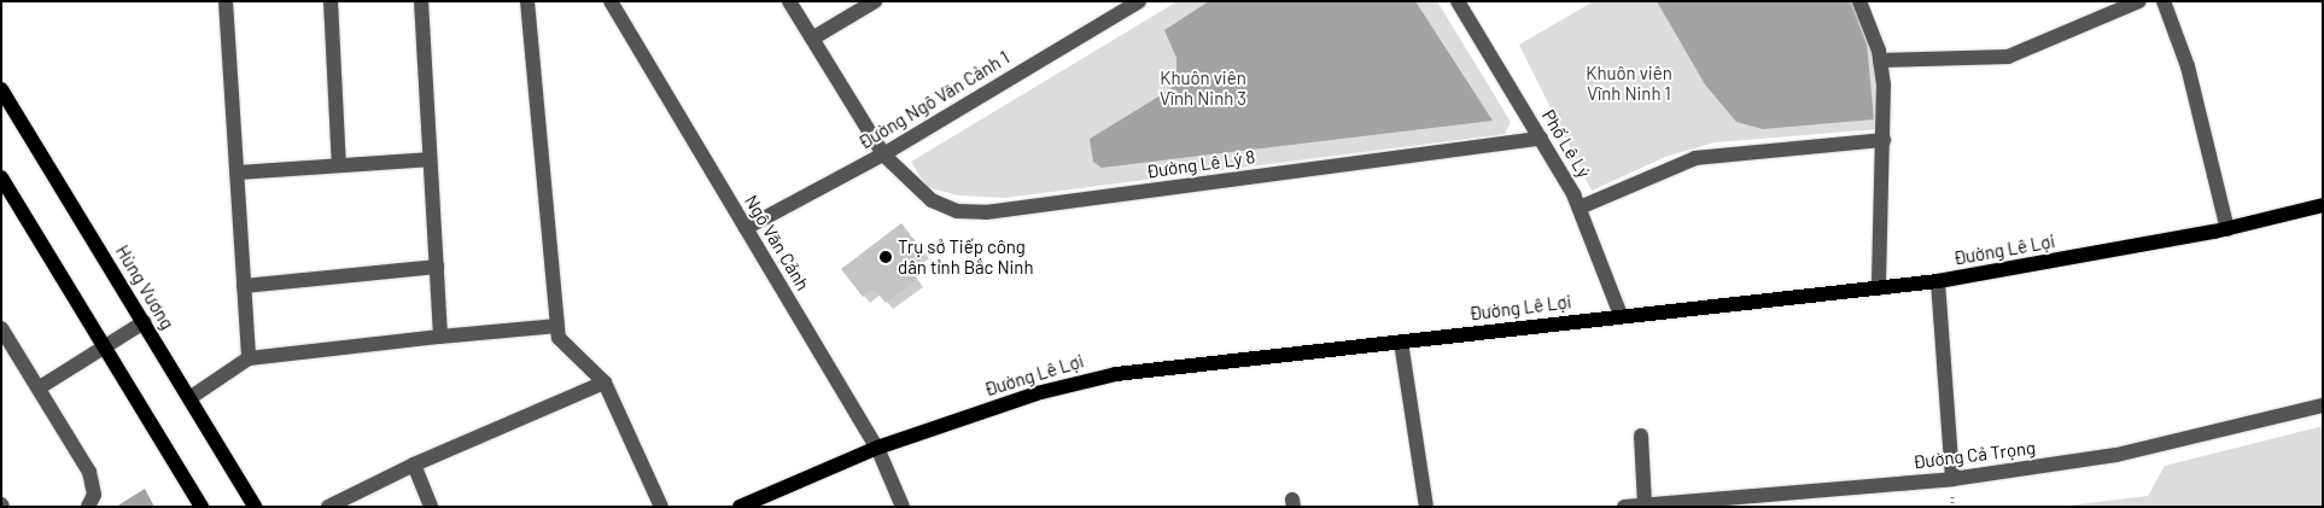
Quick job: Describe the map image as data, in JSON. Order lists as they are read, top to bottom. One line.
{"streets":{"main road":["Đường Lê Lợi","Hùng Vương"],"street":["Đường Ngô Văn Cảnh 1","Phố Lê Lý","Đường Lê Lý 8","Ngô Văn Cảnh","Đường Cả Trọng"]},"crossings":[["Đường Ngô Văn Cảnh 1","Đường Lê Lý 8"],["Đường Ngô Văn Cảnh 1","Ngô Văn Cảnh"],["Phố Lê Lý","Đường Lê Lý 8"],["Phố Lê Lý","Đường Lê Lợi"],["Ngô Văn Cảnh","Đường Lê Lợi"]],"parks":["Khuôn viên Vĩnh Ninh 1","Khuôn viên Vĩnh Ninh 3"],"places":["Trụ sở Tiếp công dân tỉnh Bắc Ninh"]}
